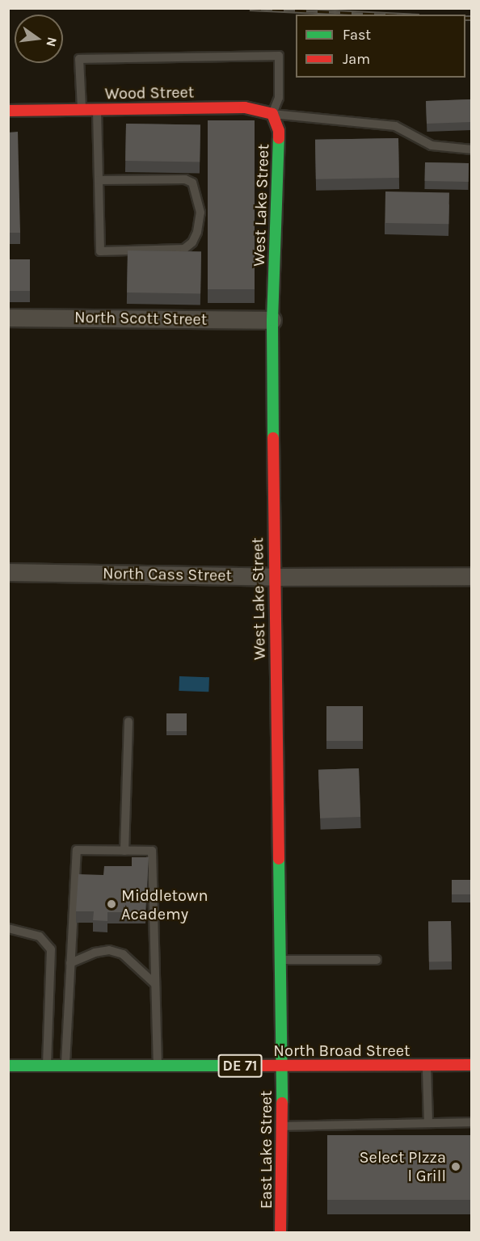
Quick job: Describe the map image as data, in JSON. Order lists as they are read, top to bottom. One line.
{"streets":{"street":["Wood Street","West Lake Street","North Scott Street","North Cass Street","North Broad Street","DE 71","East Lake Street"]},"crossings":[["Wood Street","West Lake Street"],["West Lake Street","North Scott Street"],["West Lake Street","North Cass Street"],["West Lake Street","North Broad Street"],["West Lake Street","East Lake Street"],["North Broad Street","East Lake Street"]],"places":["Middletown Academy","Select PIzza l Grill"],"legend":["Fast","Jam"],"north":"right"}
